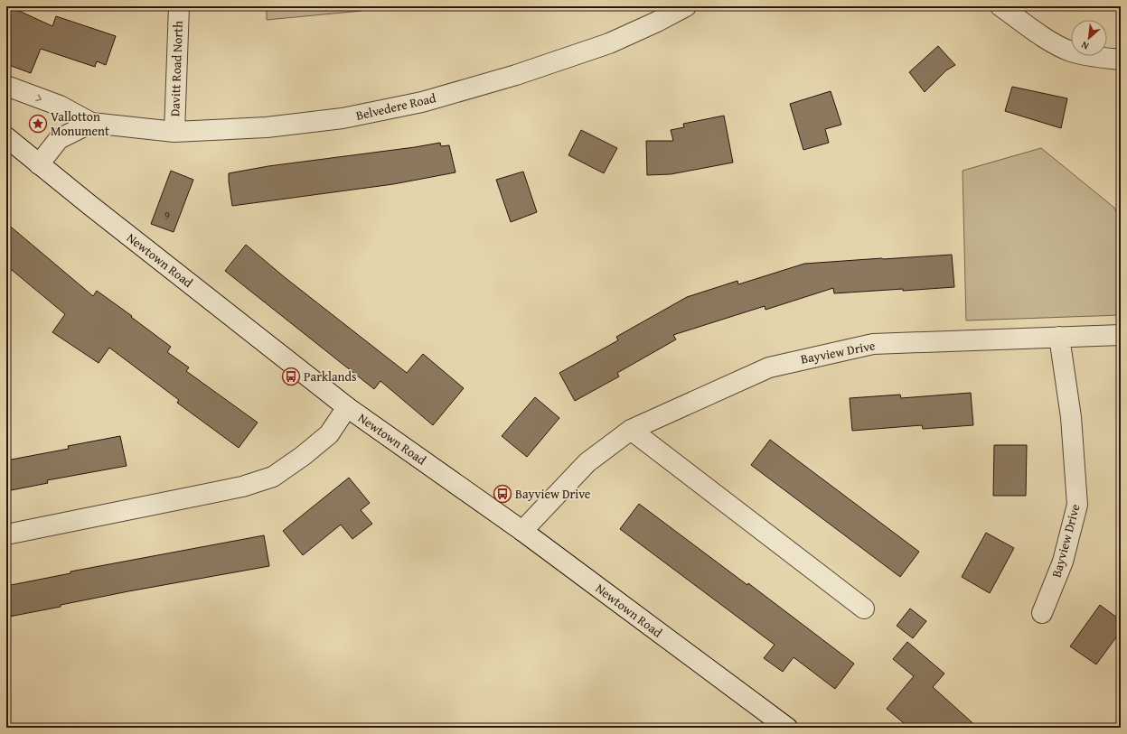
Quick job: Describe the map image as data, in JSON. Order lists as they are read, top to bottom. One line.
{"streets":{"street":["Davitt Road North","Belvedere Road","Newtown Road","Bayview Drive"]},"crossings":[["Davitt Road North","Belvedere Road"],["Newtown Road","Bayview Drive"]],"places":{"place":["Vallotton Monument"],"bus stop":["Parklands","Bayview Drive"]},"house_numbers":["9"],"north":"bottom left"}
